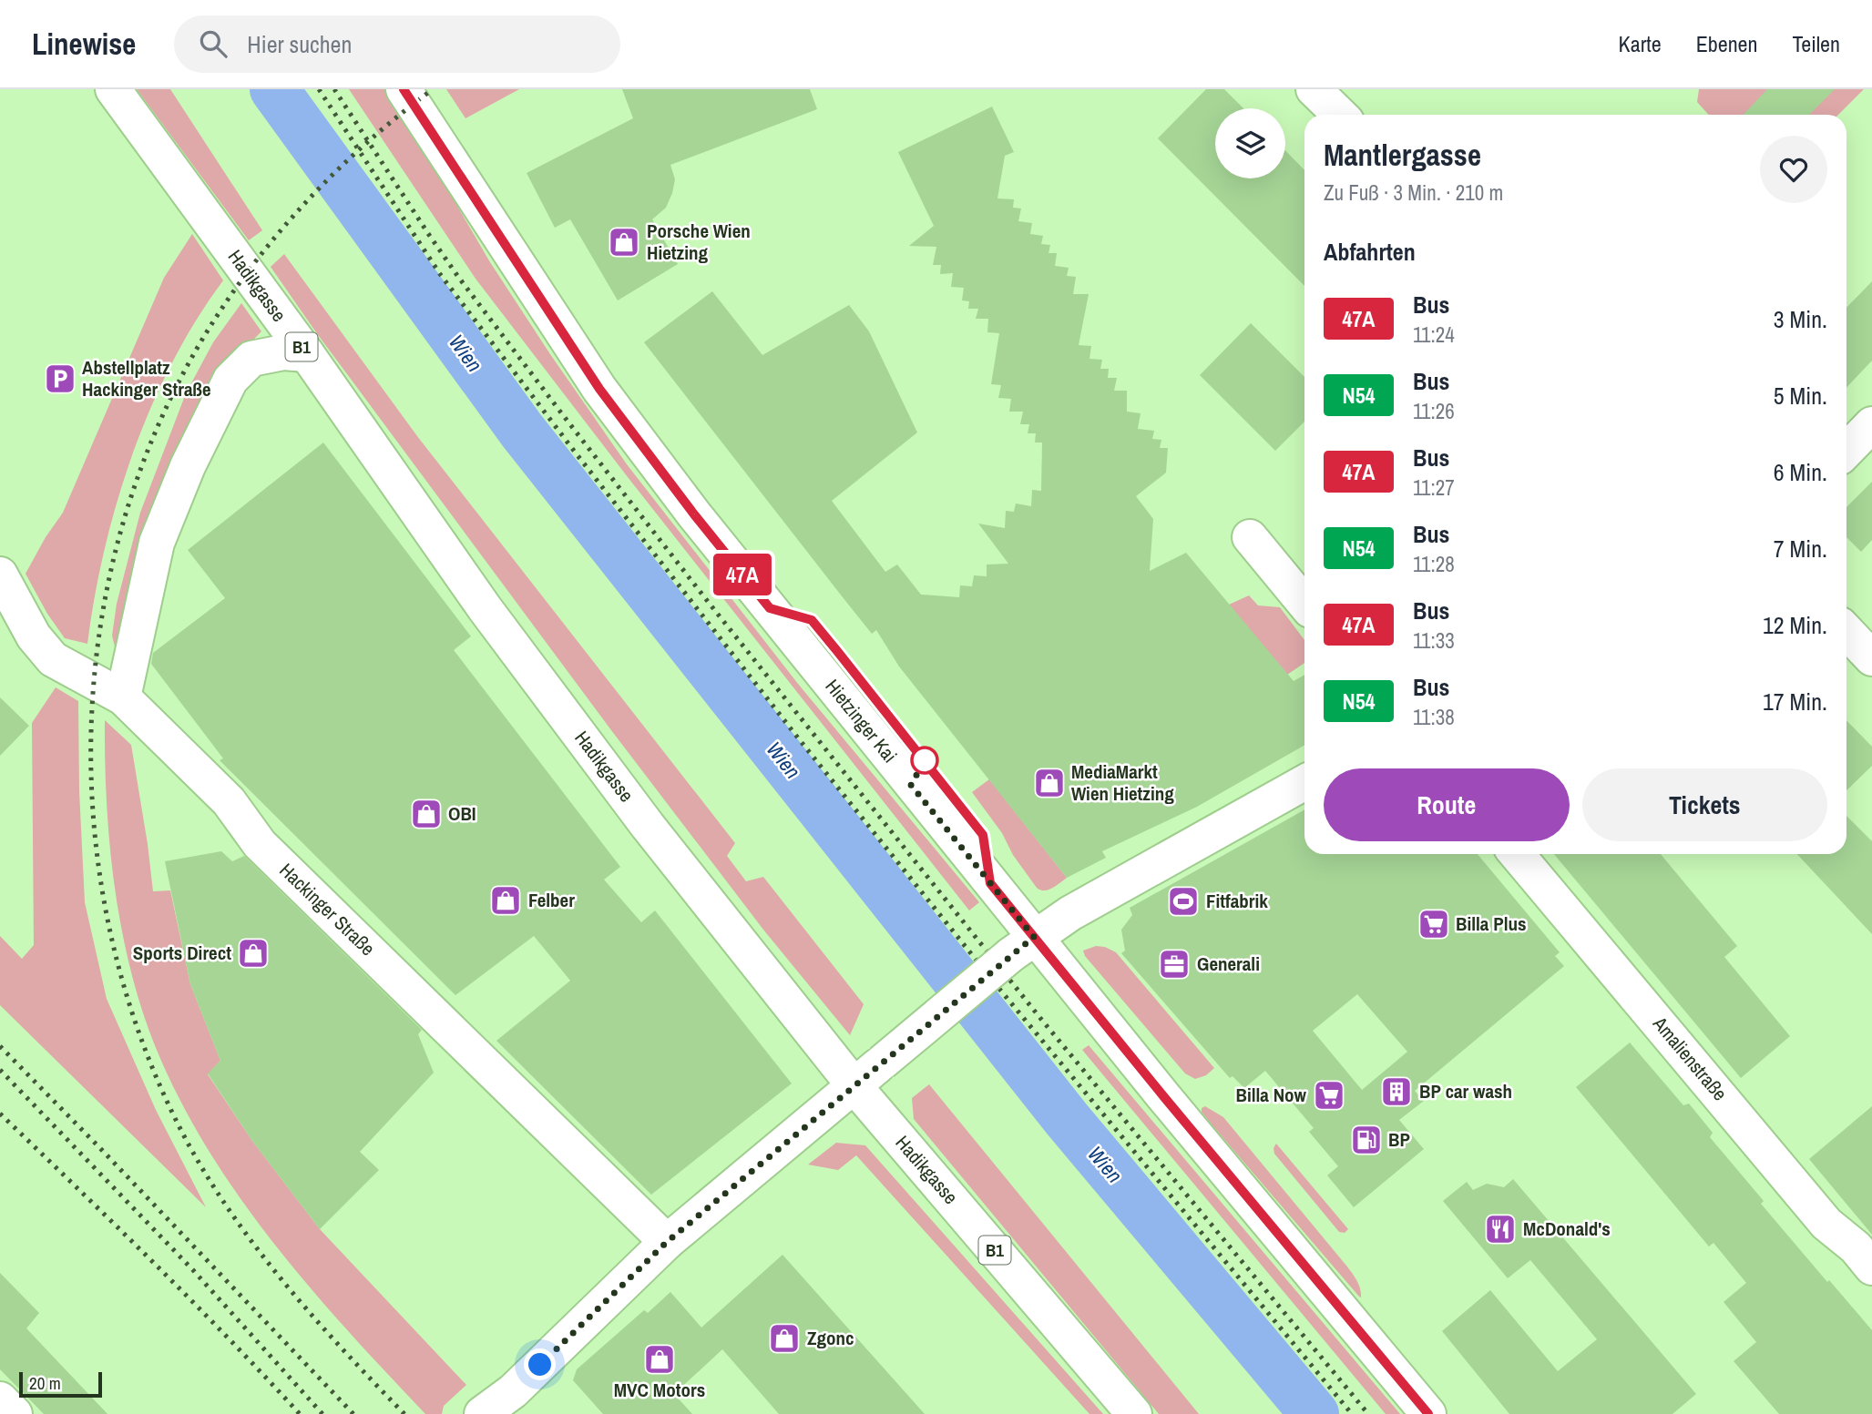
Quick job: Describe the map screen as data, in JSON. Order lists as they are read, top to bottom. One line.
{"streets":{"main road":["Hadikgasse","B1","Hietzinger Kai","Hackinger Straße","Amalienstraße"]},"water":["Wien"],"places":{"shop":["Porsche Wien Hietzing","MediaMarkt Wien Hietzing","OBI","Felber","Sports Direct","Zgonc","MVC Motors"],"parking":["Abstellplatz Hackinger Straße"],"sports":["Fitfabrik"],"supermarket":["Billa Plus","Billa Now"],"office":["Generali"],"building":["BP car wash"],"fuel station":["BP"],"restaurant":["McDonald's"]},"lines":["bus line 47A"],"scale_bar":"20 m","page":{"header":"Linewise","search":"Hier suchen","nav":["Karte","Ebenen","Teilen"],"on_map":"47A","heading":[["Mantlergasse","Zu Fuß · 3 Min. · 210 m"],"Abfahrten"],"list":[{"mark":"47A","name":"Bus","note":"11:24","value":"3 Min."},{"mark":"N54","name":"Bus","note":"11:26","value":"5 Min."},{"mark":"47A","name":"Bus","note":"11:27","value":"6 Min."},{"mark":"N54","name":"Bus","note":"11:28","value":"7 Min."},{"mark":"47A","name":"Bus","note":"11:33","value":"12 Min."},{"mark":"N54","name":"Bus","note":"11:38","value":"17 Min."}],"buttons":["Route","Tickets"],"scale":"20 m"}}
